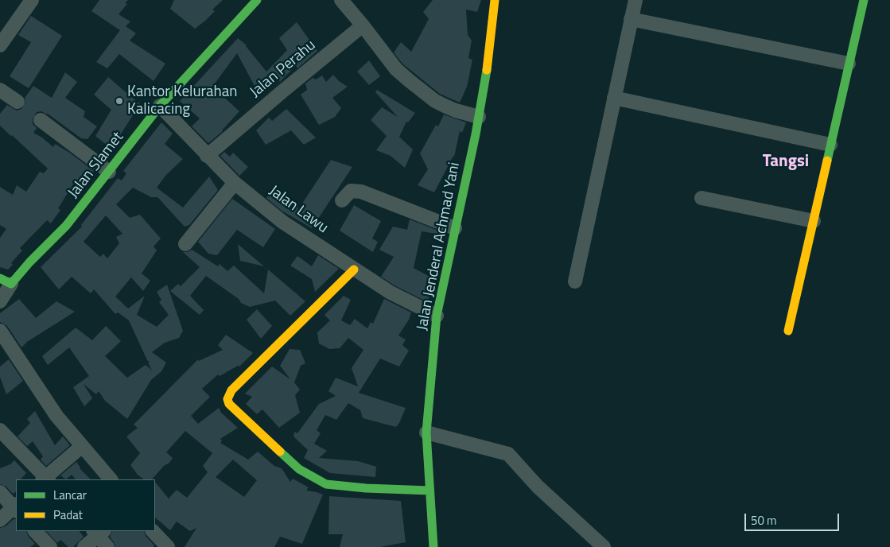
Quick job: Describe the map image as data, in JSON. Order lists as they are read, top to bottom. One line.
{"streets":{"street":["Jalan Perahu","Jalan Slamet","Jalan Lawu","Jalan Jenderal Achmad Yani"]},"crossings":[["Jalan Perahu","Jalan Lawu"],["Jalan Slamet","Jalan Lawu"],["Jalan Lawu","Jalan Jenderal Achmad Yani"]],"districts":["Tangsi"],"places":["Kantor Kelurahan Kalicacing"],"legend":["Lancar","Padat"],"scale_bar":"50 m"}
